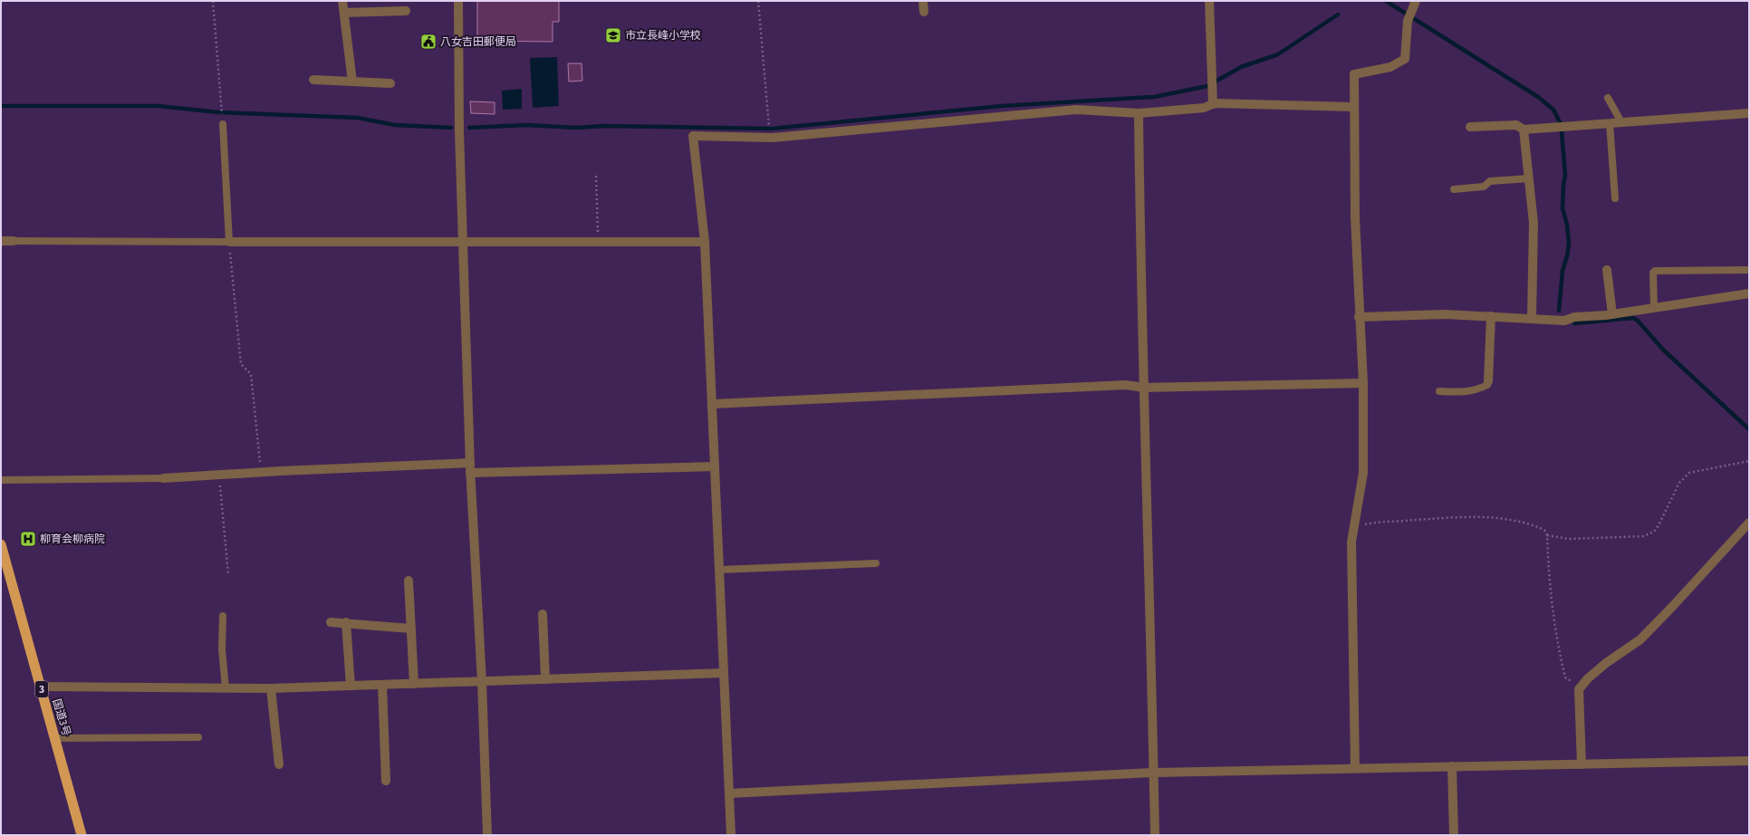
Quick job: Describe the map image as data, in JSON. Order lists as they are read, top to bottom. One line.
{"streets":{"highway":["3","国道3号"]},"places":{"school or university":["市立長峰小学校"],"public building":["八女吉田郵便局"],"hospital":["柳育会柳病院"]}}
